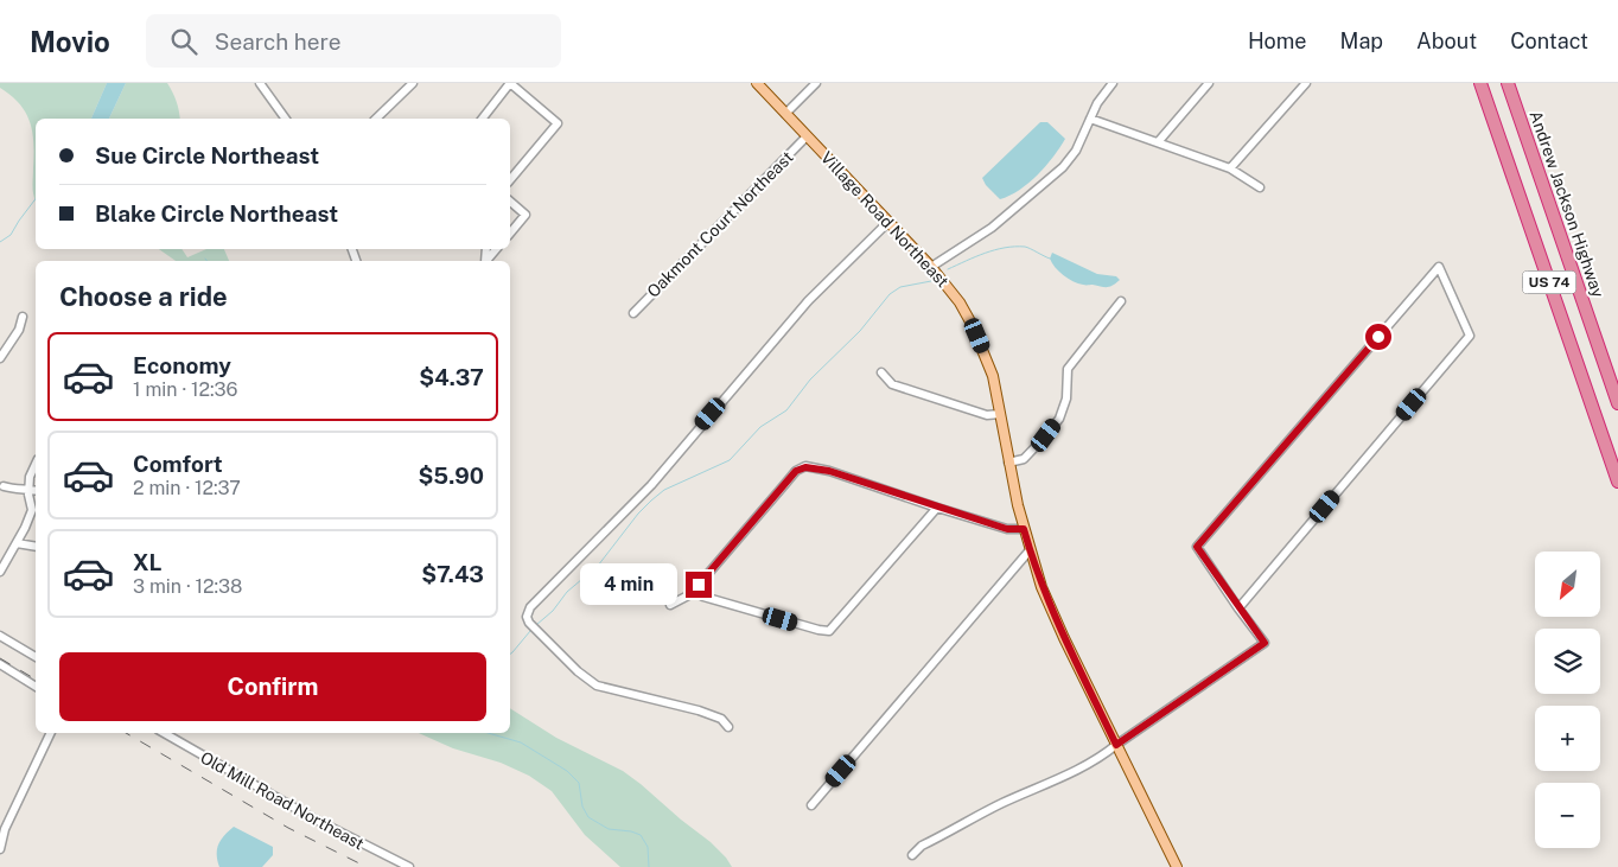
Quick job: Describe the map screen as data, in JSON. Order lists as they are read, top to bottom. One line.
{"streets":{"highway":["Andrew Jackson Highway","US 74"],"main road":["Village Road Northeast"],"street":["Oakmont Court Northeast","Old Mill Road Northeast"]},"crossings":[["Village Road Northeast","Oakmont Court Northeast"]],"north":"bottom left","page":{"header":"Movio","search":"Search here","nav":["Home","Map","About","Contact"],"banner":["Sue Circle Northeast","Blake Circle Northeast"],"heading":"Choose a ride","list":[{"name":"Economy","note":"1 min · 12:36","value":"$4.37"},{"name":"Comfort","note":"2 min · 12:37","value":"$5.90"},{"name":"XL","note":"3 min · 12:38","value":"$7.43"}],"map_buttons":["+","−"],"bubble":"4 min","buttons":"Confirm"}}
